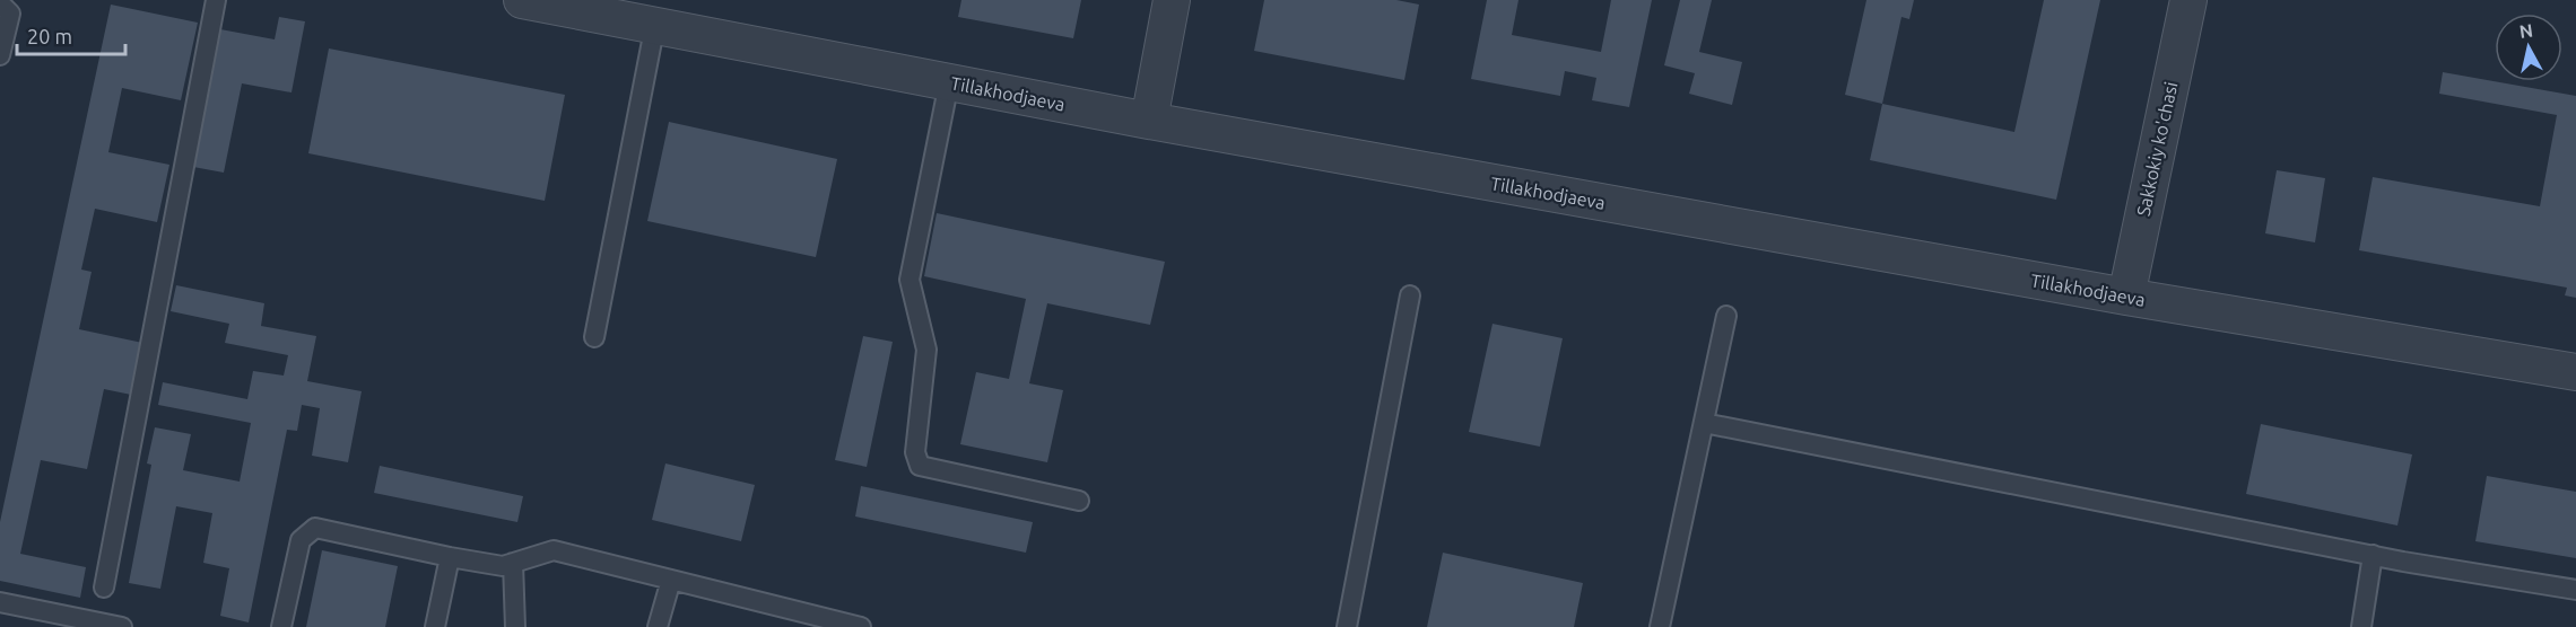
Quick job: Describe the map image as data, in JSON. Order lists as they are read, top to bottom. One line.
{"streets":{"street":["Tillakhodjaeva","Sakkokiy ko'chasi"]},"crossings":[["Tillakhodjaeva","Sakkokiy ko'chasi"]],"scale_bar":"20 m","north":"top"}
